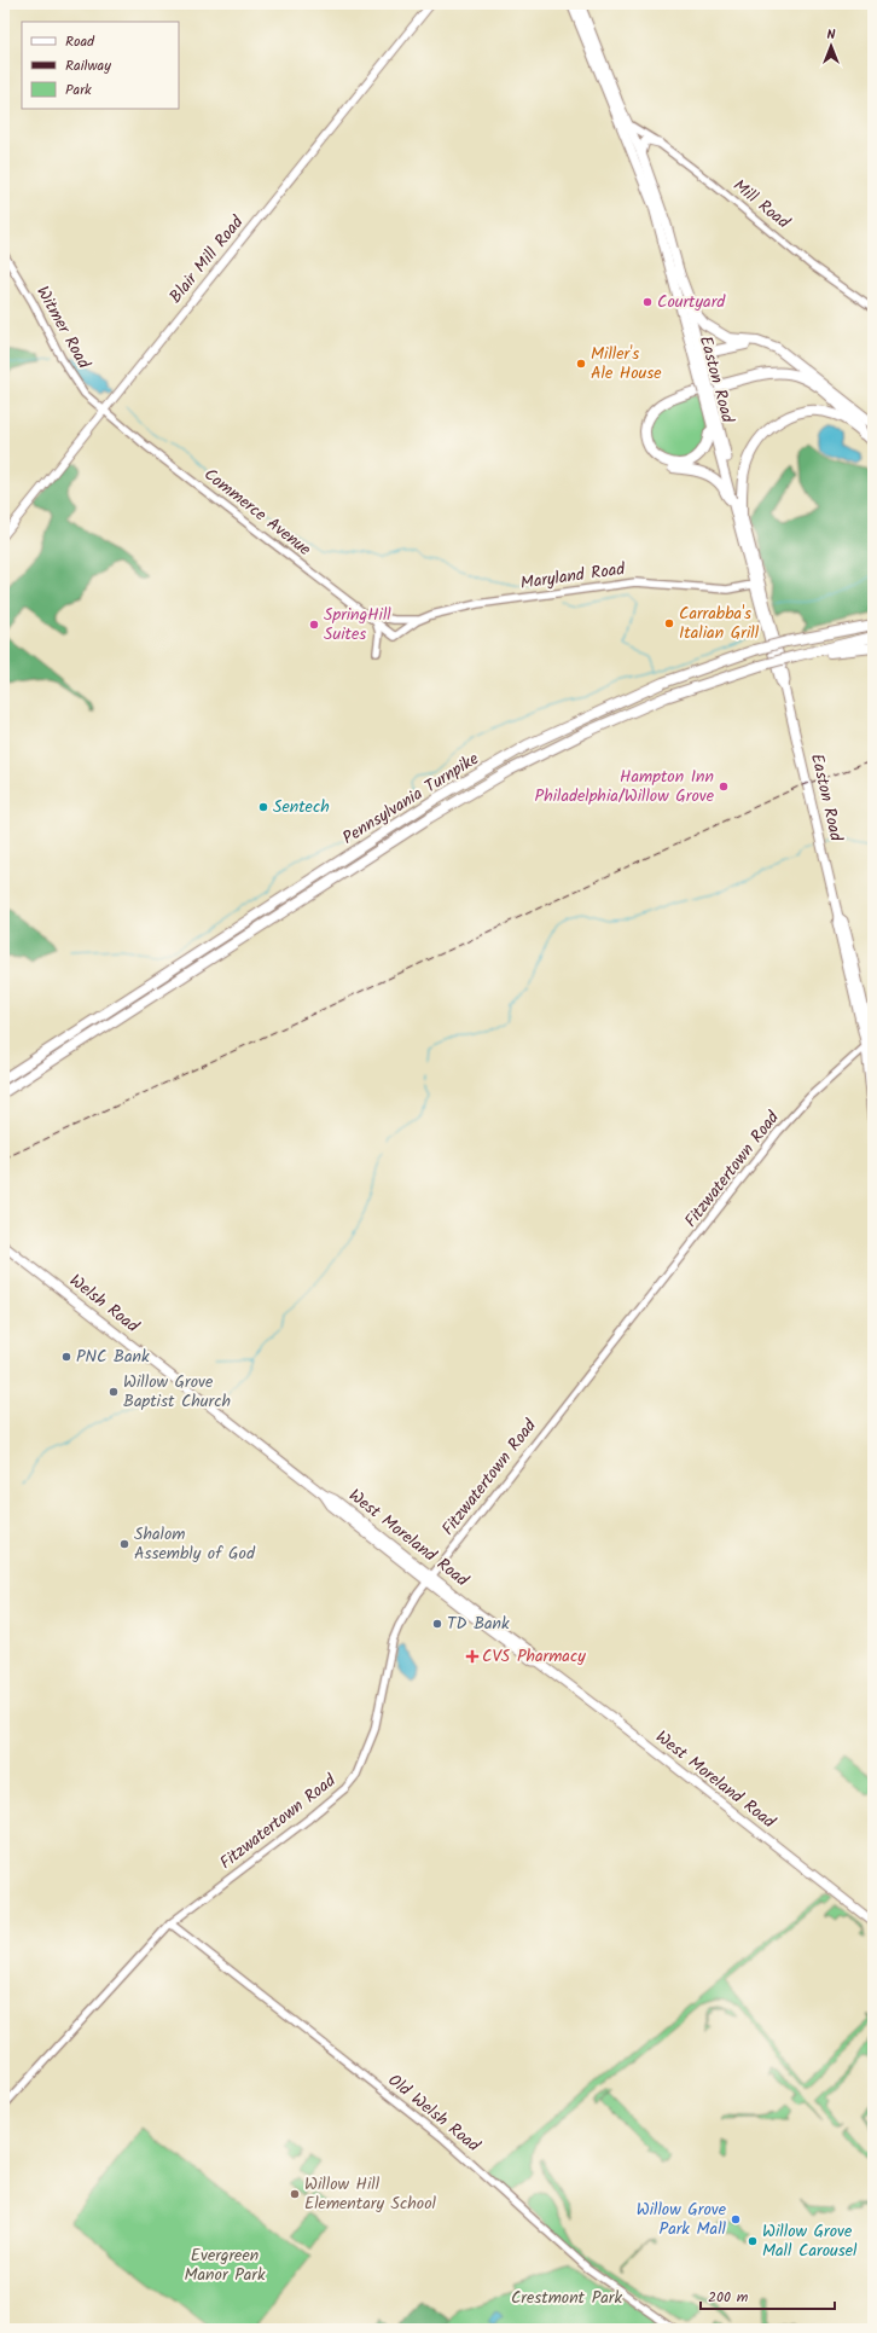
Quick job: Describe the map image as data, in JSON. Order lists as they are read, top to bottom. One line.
{"streets":{"highway":["Pennsylvania Turnpike"],"main road":["Blair Mill Road","Easton Road","Welsh Road","West Moreland Road"],"street":["Mill Road","Witmer Road","Commerce Avenue","Maryland Road","Fitzwatertown Road","Old Welsh Road"]},"crossings":[["Mill Road","Easton Road"],["Blair Mill Road","Witmer Road"],["Blair Mill Road","Commerce Avenue"],["Witmer Road","Commerce Avenue"],["Easton Road","Maryland Road"],["Easton Road","Fitzwatertown Road"],["Commerce Avenue","Maryland Road"],["Fitzwatertown Road","West Moreland Road"],["Fitzwatertown Road","Old Welsh Road"],["Welsh Road","West Moreland Road"]],"parks":["Evergreen Manor Park","Crestmont Park"],"places":{"other":["Courtyard","Miller's Ale House","Carrabba's Italian Grill","SpringHill Suites","Hampton Inn Philadelphia/Willow Grove","Sentech","PNC Bank","Willow Grove Baptist Church","Shalom Assembly of God","TD Bank","Willow Hill Elementary School","Willow Grove Park Mall","Willow Grove Mall Carousel"],"health":["CVS Pharmacy"]},"legend":["Road","Railway","Park"],"scale_bar":"200 m","north":"top"}
